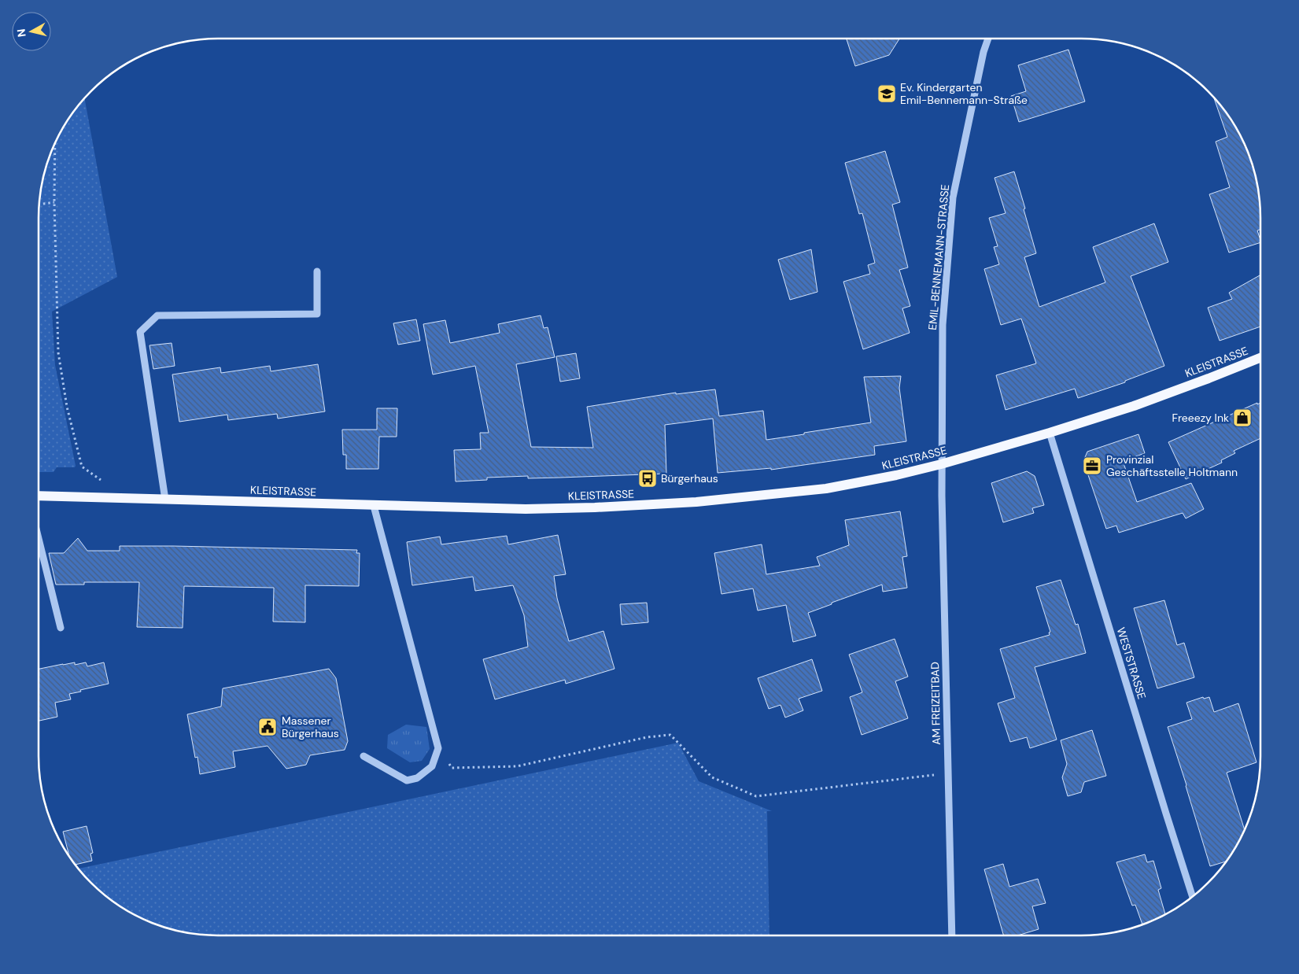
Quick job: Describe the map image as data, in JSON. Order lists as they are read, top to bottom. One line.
{"streets":{"main road":["KLEISTRASSE"],"street":["EMIL-BENNEMANN-STRASSE","WESTSTRASSE","AM FREIZEITBAD"]},"crossings":[["EMIL-BENNEMANN-STRASSE","KLEISTRASSE"],["EMIL-BENNEMANN-STRASSE","AM FREIZEITBAD"],["KLEISTRASSE","WESTSTRASSE"],["KLEISTRASSE","AM FREIZEITBAD"]],"places":{"school or university":["Ev. Kindergarten Emil-Bennemann-Straße"],"shop":["Freeezy Ink"],"office":["Provinzial Geschäftsstelle Holtmann"],"bus stop":["Bürgerhaus"],"public building":["Massener Bürgerhaus"]},"north":"left"}
